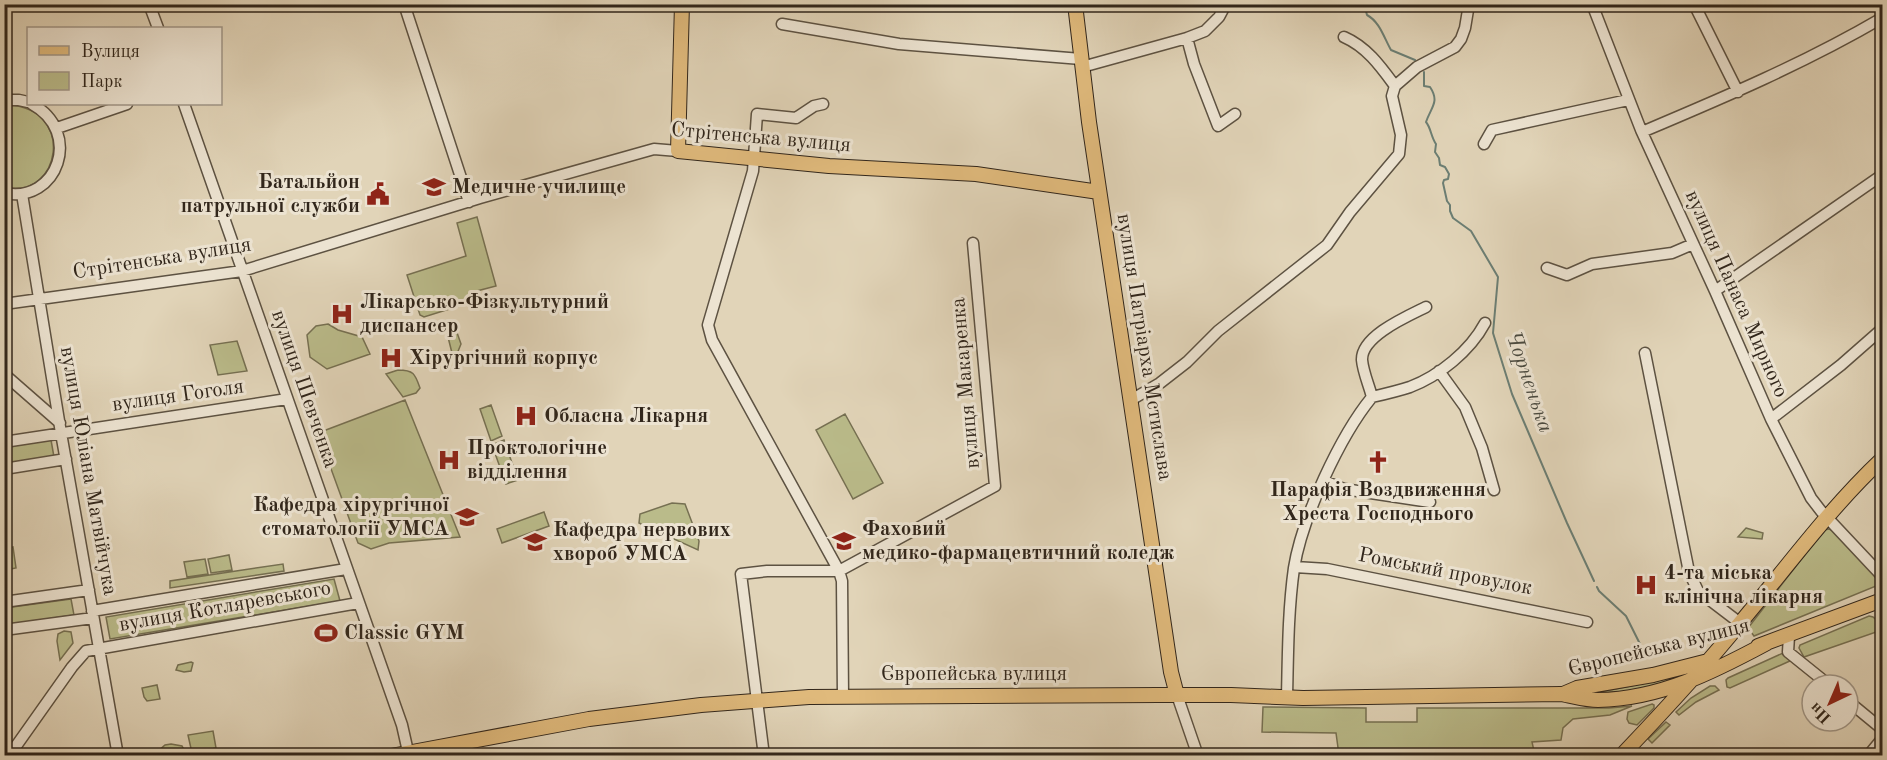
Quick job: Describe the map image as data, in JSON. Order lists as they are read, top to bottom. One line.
{"streets":{"main road":["Стрітенська вулиця","вулиця Патріарха Мстислава","Європейська вулиця"],"street":["вулиця Панаса Мирного","вулиця Макаренка","вулиця Шевченка","вулиця Гоголя","вулиця Юліана Матвійчука","Ромський провулок","вулиця Котляревського"]},"crossings":[["Стрітенська вулиця","вулиця Патріарха Мстислава"],["Стрітенська вулиця","вулиця Шевченка"],["Стрітенська вулиця","вулиця Юліана Матвійчука"],["вулиця Патріарха Мстислава","Європейська вулиця"],["вулиця Шевченка","вулиця Гоголя"],["вулиця Шевченка","вулиця Котляревського"],["вулиця Шевченка","Європейська вулиця"],["вулиця Гоголя","вулиця Юліана Матвійчука"],["вулиця Юліана Матвійчука","вулиця Котляревського"]],"water":["Чорненька"],"places":{"school or university":["Медичне училище","Кафедра хірургічної стоматології УМСА","Фаховий медико-фармацевтичний коледж","Кафедра нервових хвороб УМСА"],"public building":["Батальйон патрульної служби"],"hospital":["Лікарсько-Фізкультурний диспансер","Хірургічний корпус","Обласна Лікарня","Проктологічне відділення","4-та міська клінічна лікарня"],"church":["Парафія Воздвиження Хреста Господнього"],"sports":["Classic GYM"]},"legend":["Вулиця","Парк"],"north":"bottom left"}
